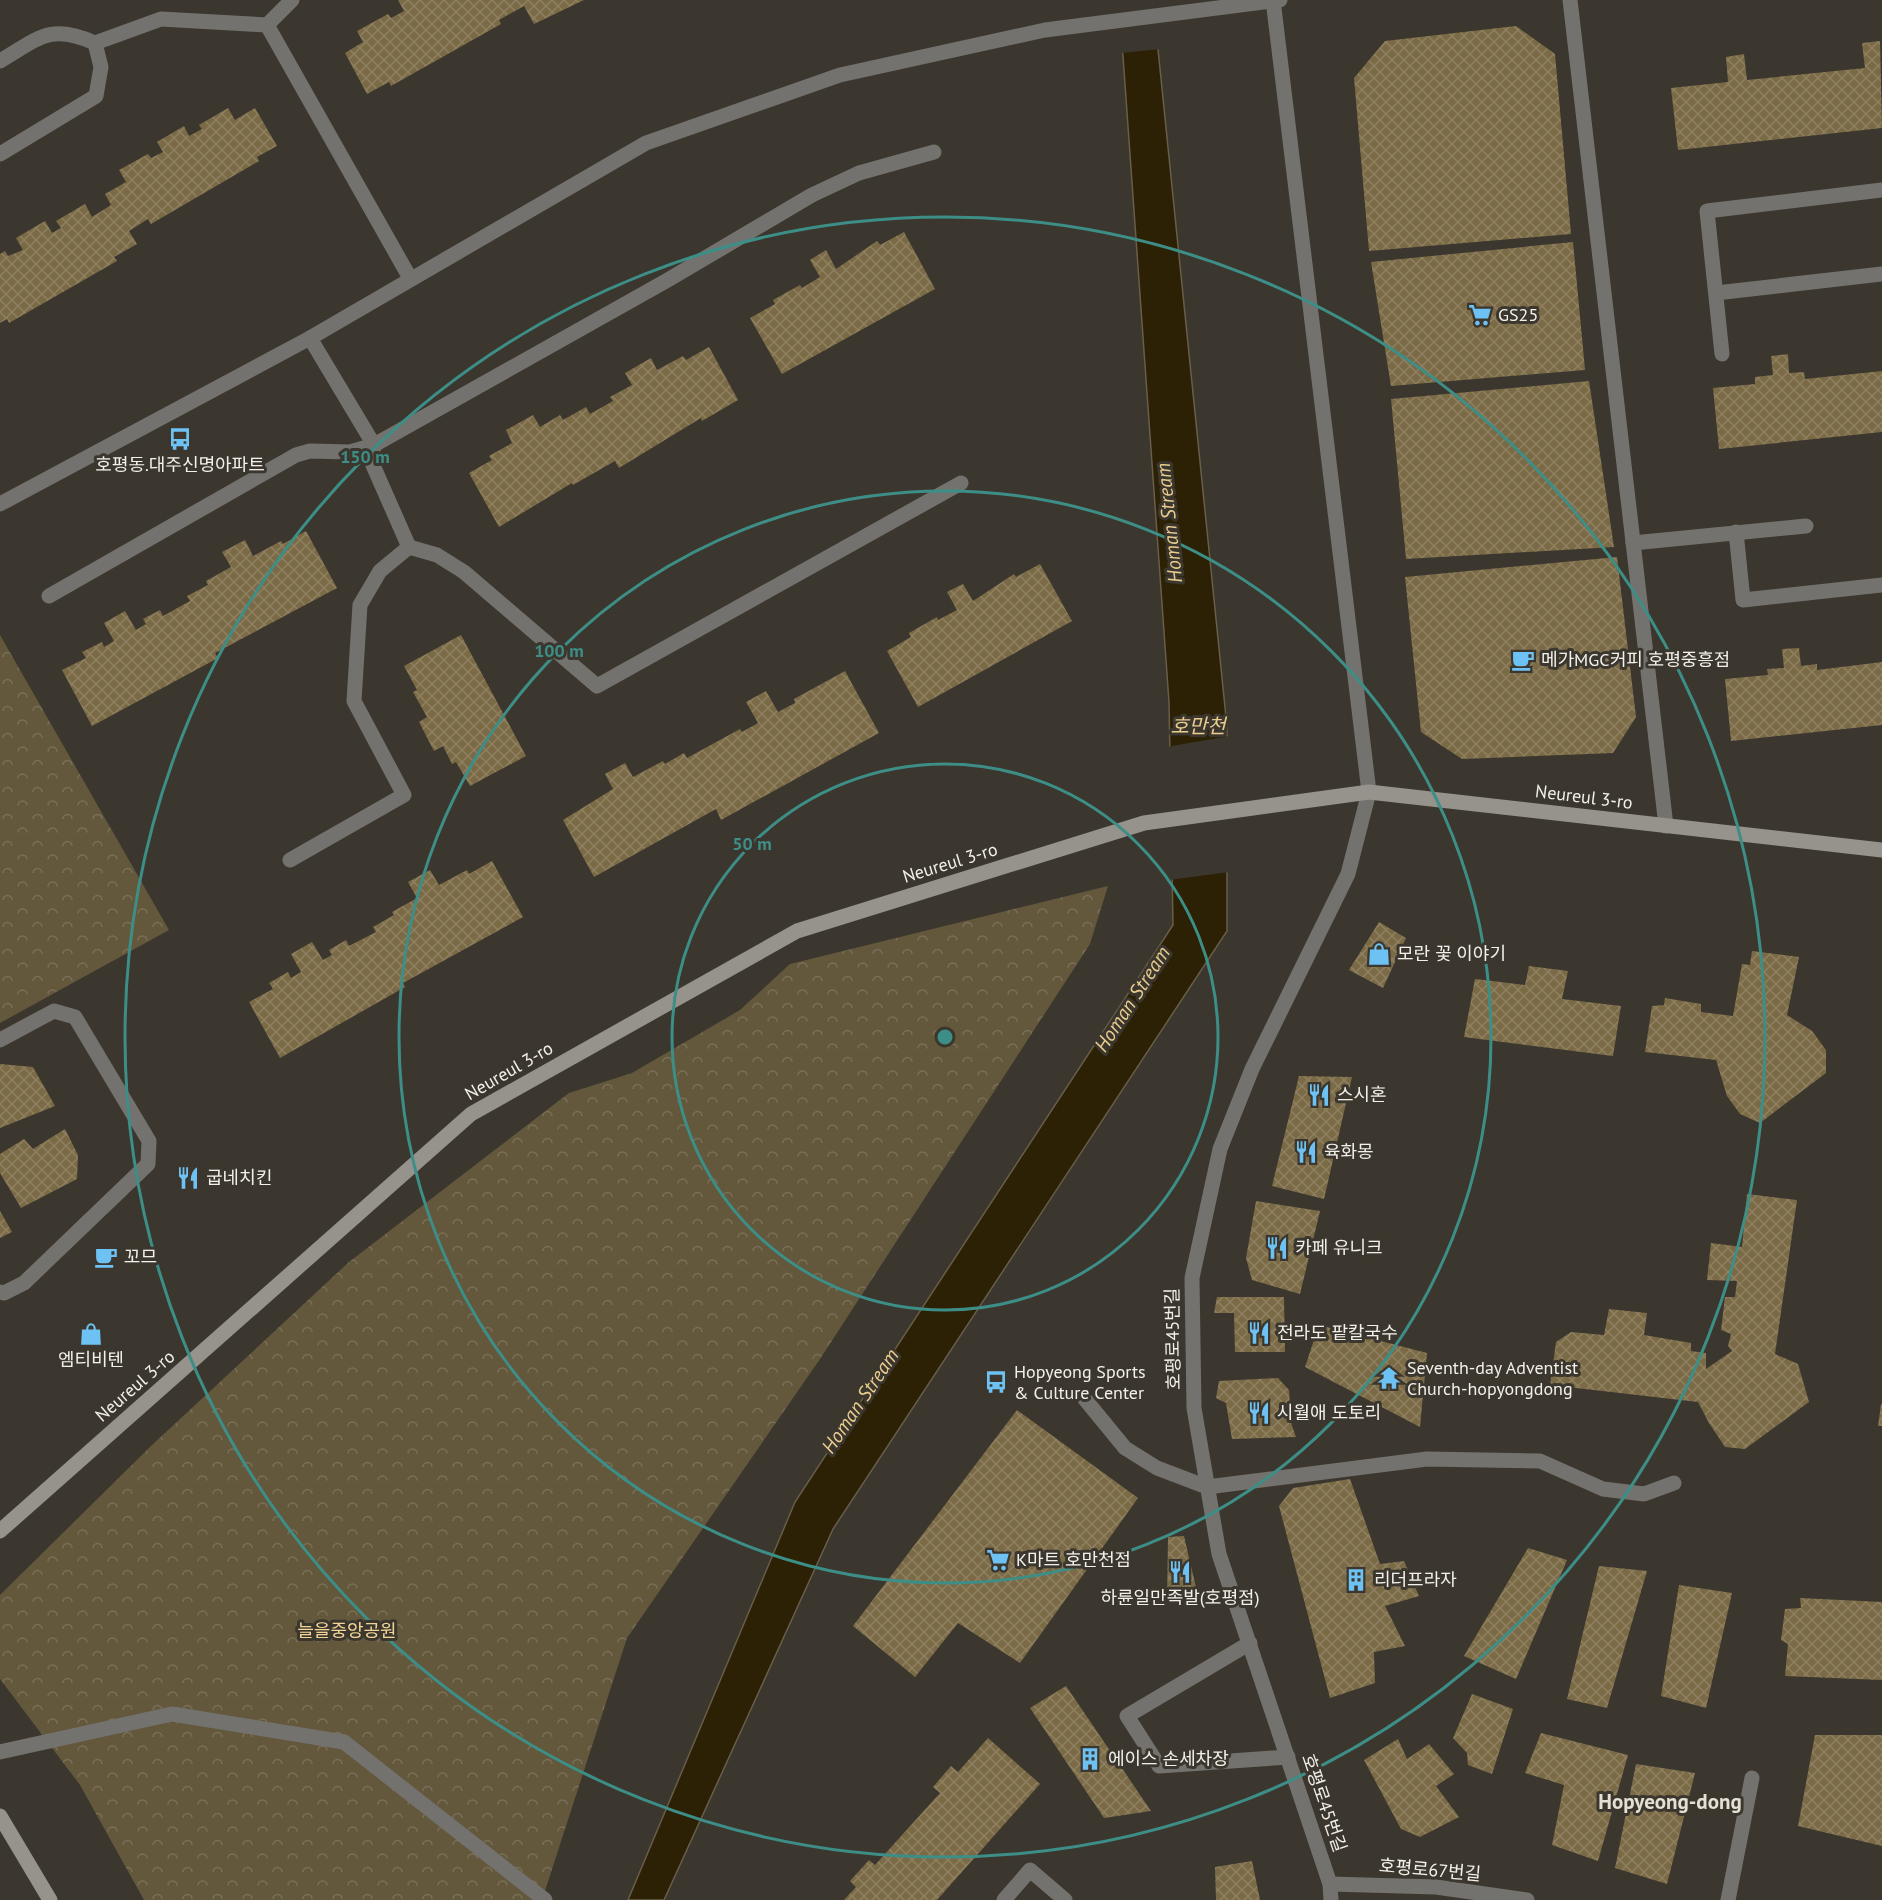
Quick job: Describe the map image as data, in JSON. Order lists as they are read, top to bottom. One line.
{"streets":{"street":["Neureul 3-ro","호평로45번길","호평로67번길"]},"crossings":[["Neureul 3-ro","호평로45번길"],["호평로45번길","호평로67번길"]],"districts":["Hopyeong-dong"],"water":["Homan Stream","호만천"],"parks":["늘을중앙공원"],"places":{"supermarket":["GS25","K마트 호만천점"],"bus stop":["호평동.대주신명아파트","Hopyeong Sports & Culture Center"],"cafe":["메가MGC커피 호평중흥점","꼬므"],"shop":["모란 꽃 이야기","엠티비텐"],"restaurant":["스시혼","육화몽","굽네치킨","카페 유니크","전라도 팥칼국수","시월애 도토리","하륜일만족발(호평점)"],"temple":["Seventh-day Adventist Church-hopyongdong"],"building":["리더프라자","에이스 손세차장"]},"rings":["150 m","100 m","50 m"]}
